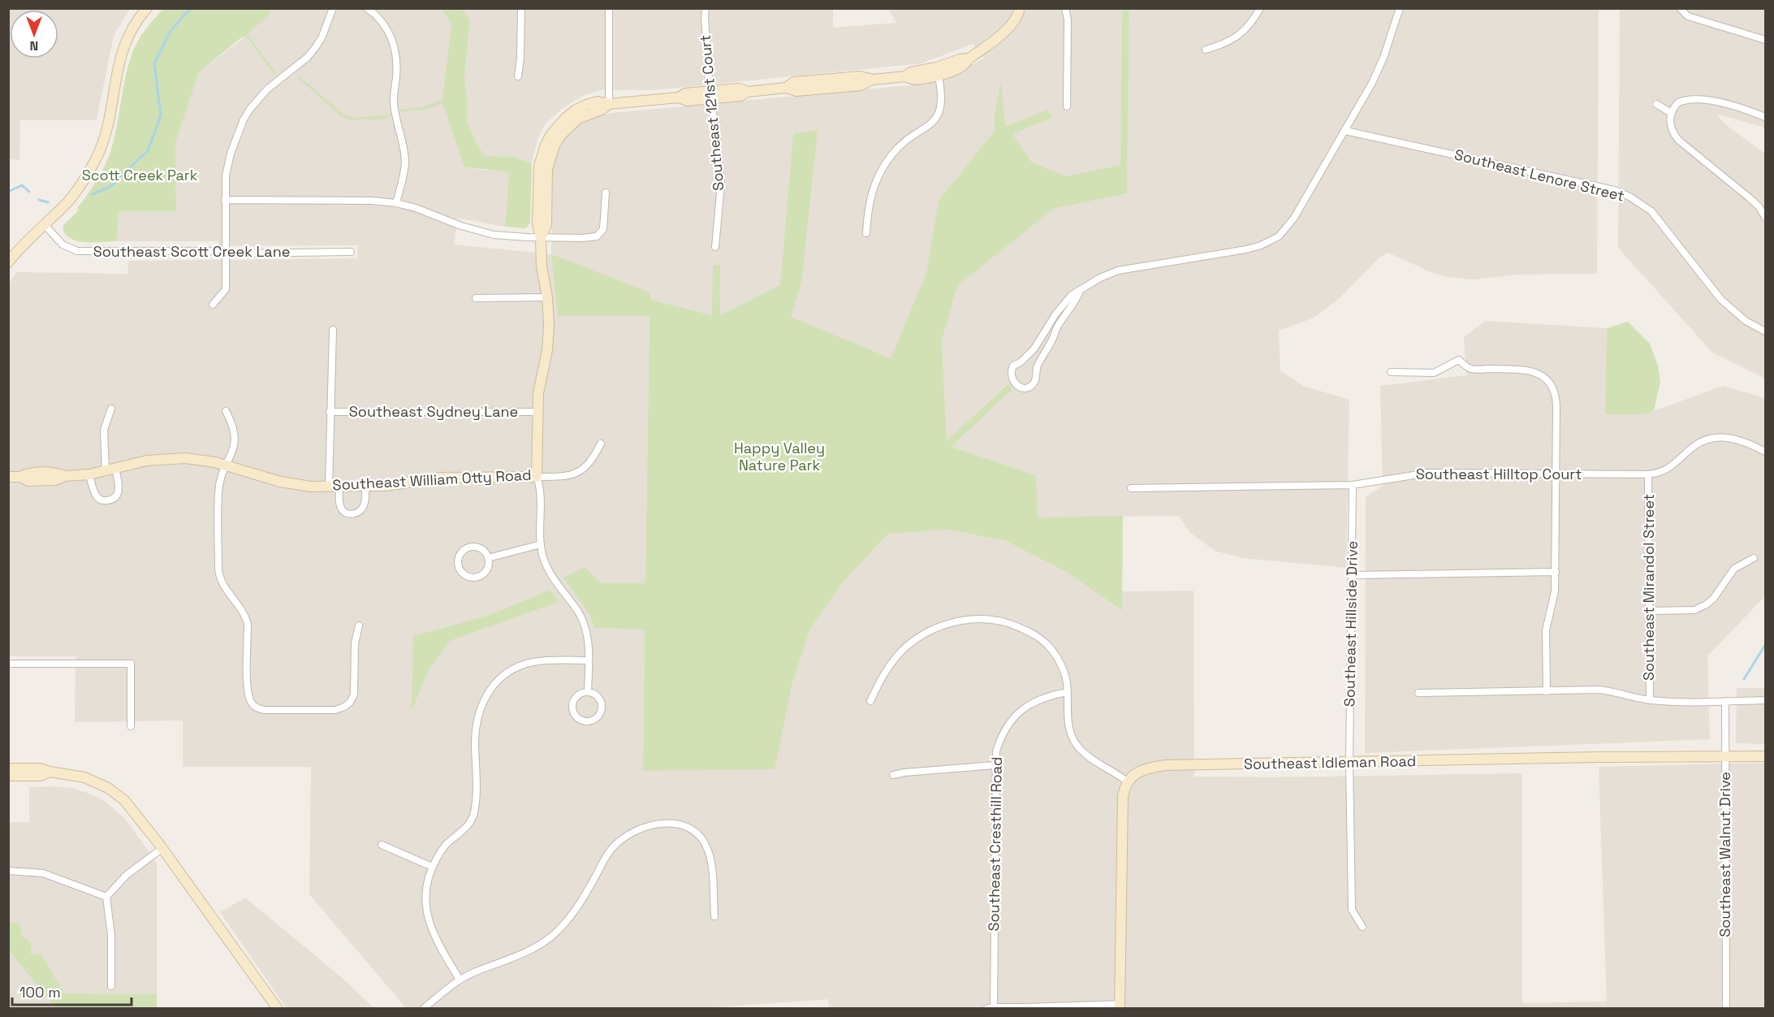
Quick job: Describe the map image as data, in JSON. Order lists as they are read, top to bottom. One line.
{"streets":{"main road":["Southeast William Otty Road","Southeast Idleman Road"],"street":["Southeast 121st Court","Southeast Lenore Street","Southeast Scott Creek Lane","Southeast Sydney Lane","Southeast Hilltop Court","Southeast Mirandol Street","Southeast Hillside Drive","Southeast Cresthill Road","Southeast Walnut Drive"]},"crossings":[["Southeast 121st Court","Southeast William Otty Road"],["Southeast Sydney Lane","Southeast William Otty Road"],["Southeast Hilltop Court","Southeast Mirandol Street"],["Southeast Hilltop Court","Southeast Hillside Drive"],["Southeast Hillside Drive","Southeast Idleman Road"],["Southeast Idleman Road","Southeast Walnut Drive"]],"parks":["Scott Creek Park","Happy Valley Nature Park"],"scale_bar":"100 m","north":"bottom"}
